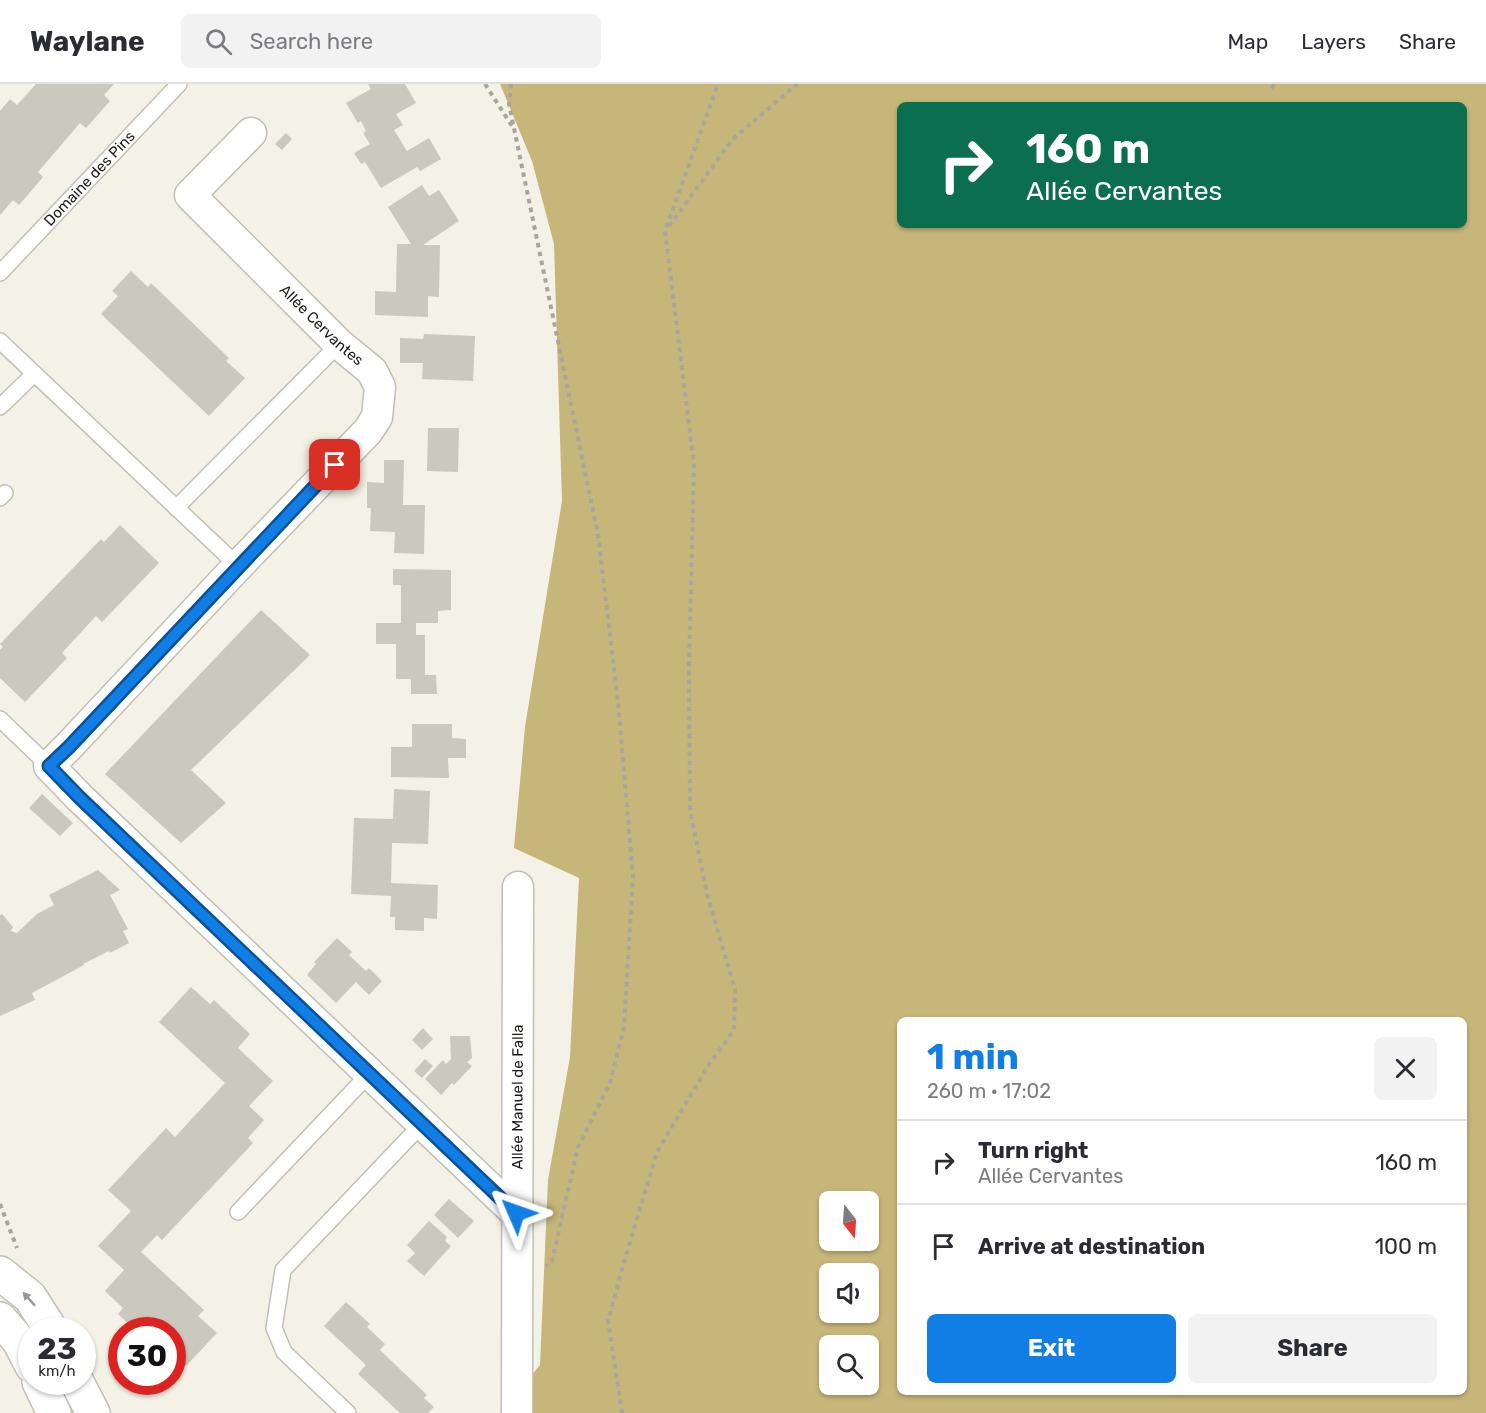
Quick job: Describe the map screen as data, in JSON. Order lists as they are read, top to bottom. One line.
{"streets":{"street":["Allée Cervantes","Allée Manuel de Falla"],"lane":["Domaine des Pins"]},"north":"bottom","page":{"header":"Waylane","search":"Search here","nav":["Map","Layers","Share"],"turn":["160 m","Allée Cervantes"],"heading":["1 min","260 m · 17:02"],"list":[{"name":"Turn right","note":"Allée Cervantes","value":"160 m"},{"name":"Arrive at destination","value":"100 m"}],"buttons":["Exit","Share"],"speed":"23 km/h","limit":"30"}}
